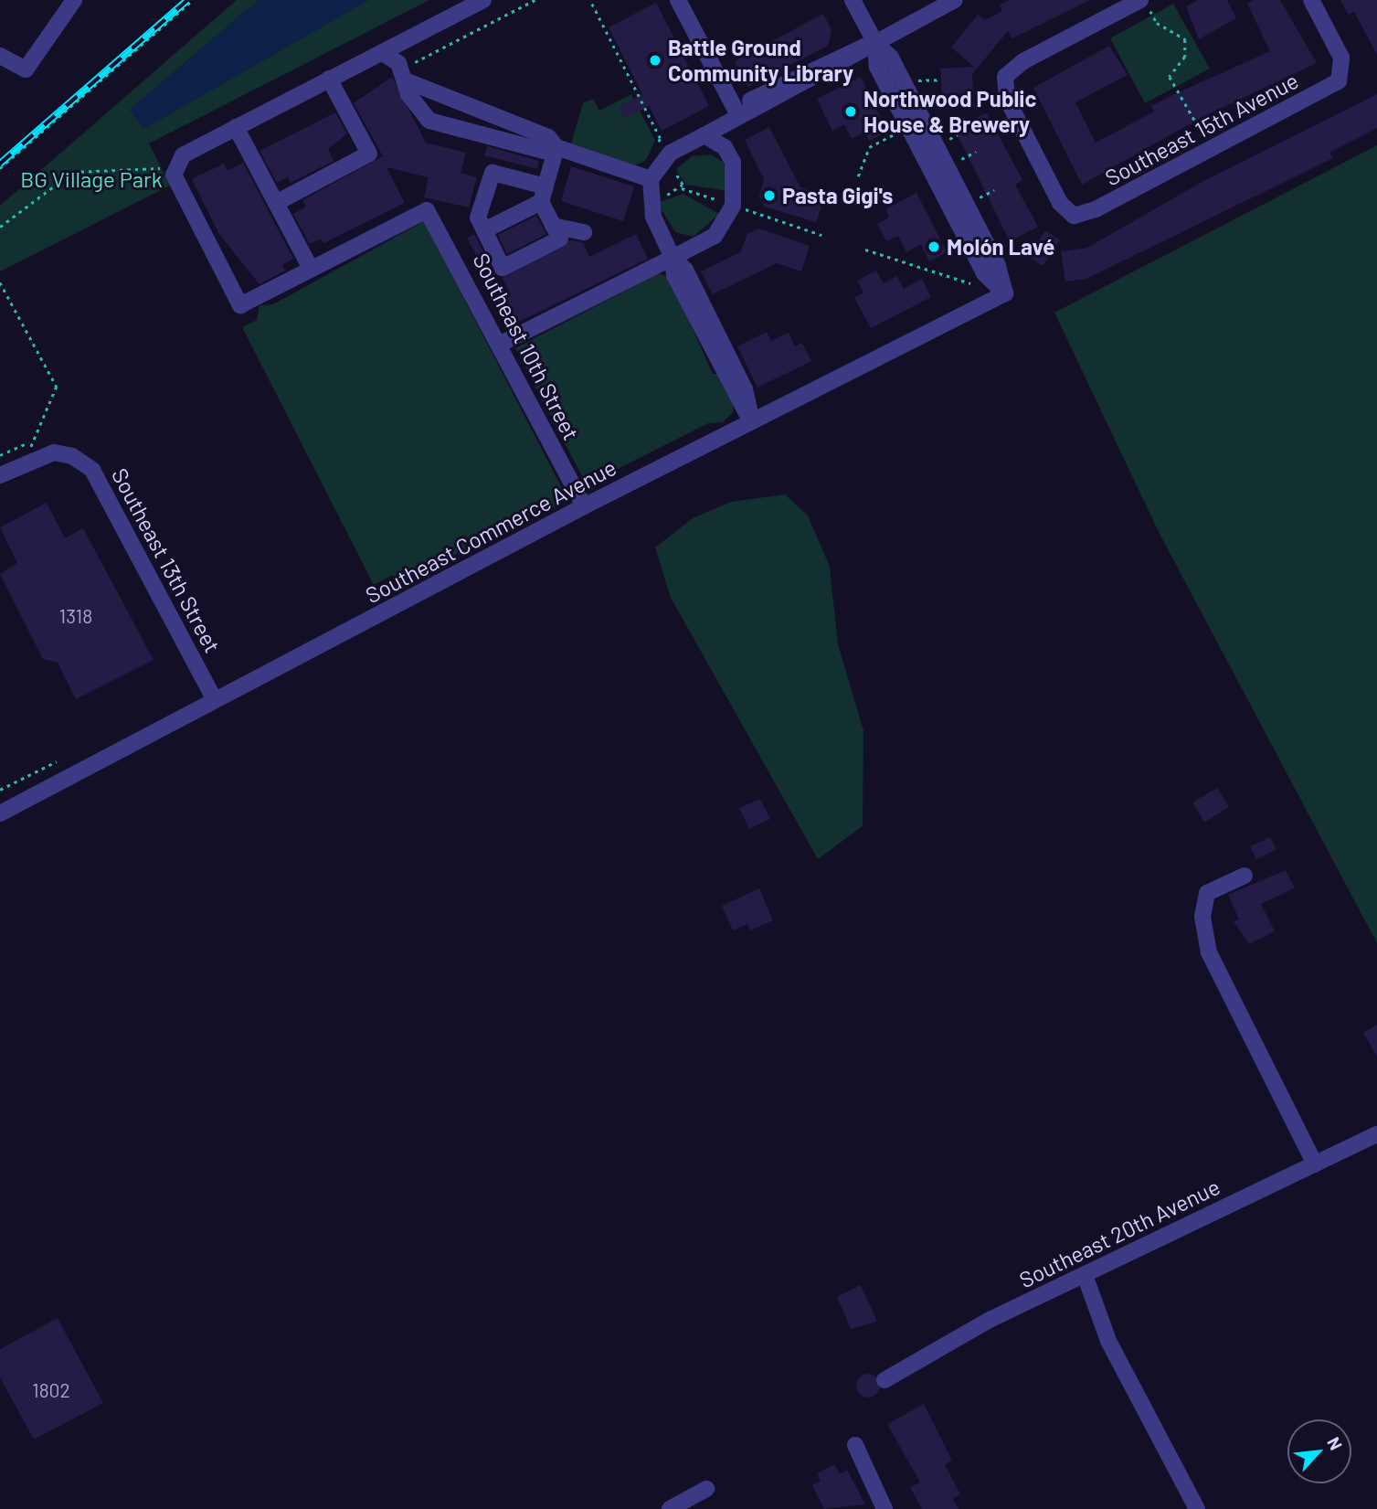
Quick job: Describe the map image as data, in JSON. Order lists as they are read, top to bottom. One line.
{"streets":{"street":["Southeast 15th Avenue","Southeast 10th Street","Southeast Commerce Avenue","Southeast 13th Street","Southeast 20th Avenue"]},"crossings":[["Southeast 10th Street","Southeast Commerce Avenue"],["Southeast Commerce Avenue","Southeast 13th Street"]],"parks":["BG Village Park"],"places":["Battle Ground Community Library","Northwood Public House & Brewery","Pasta Gigi's","Molón Lavé"],"house_numbers":["1318","1802"],"north":"top right"}
